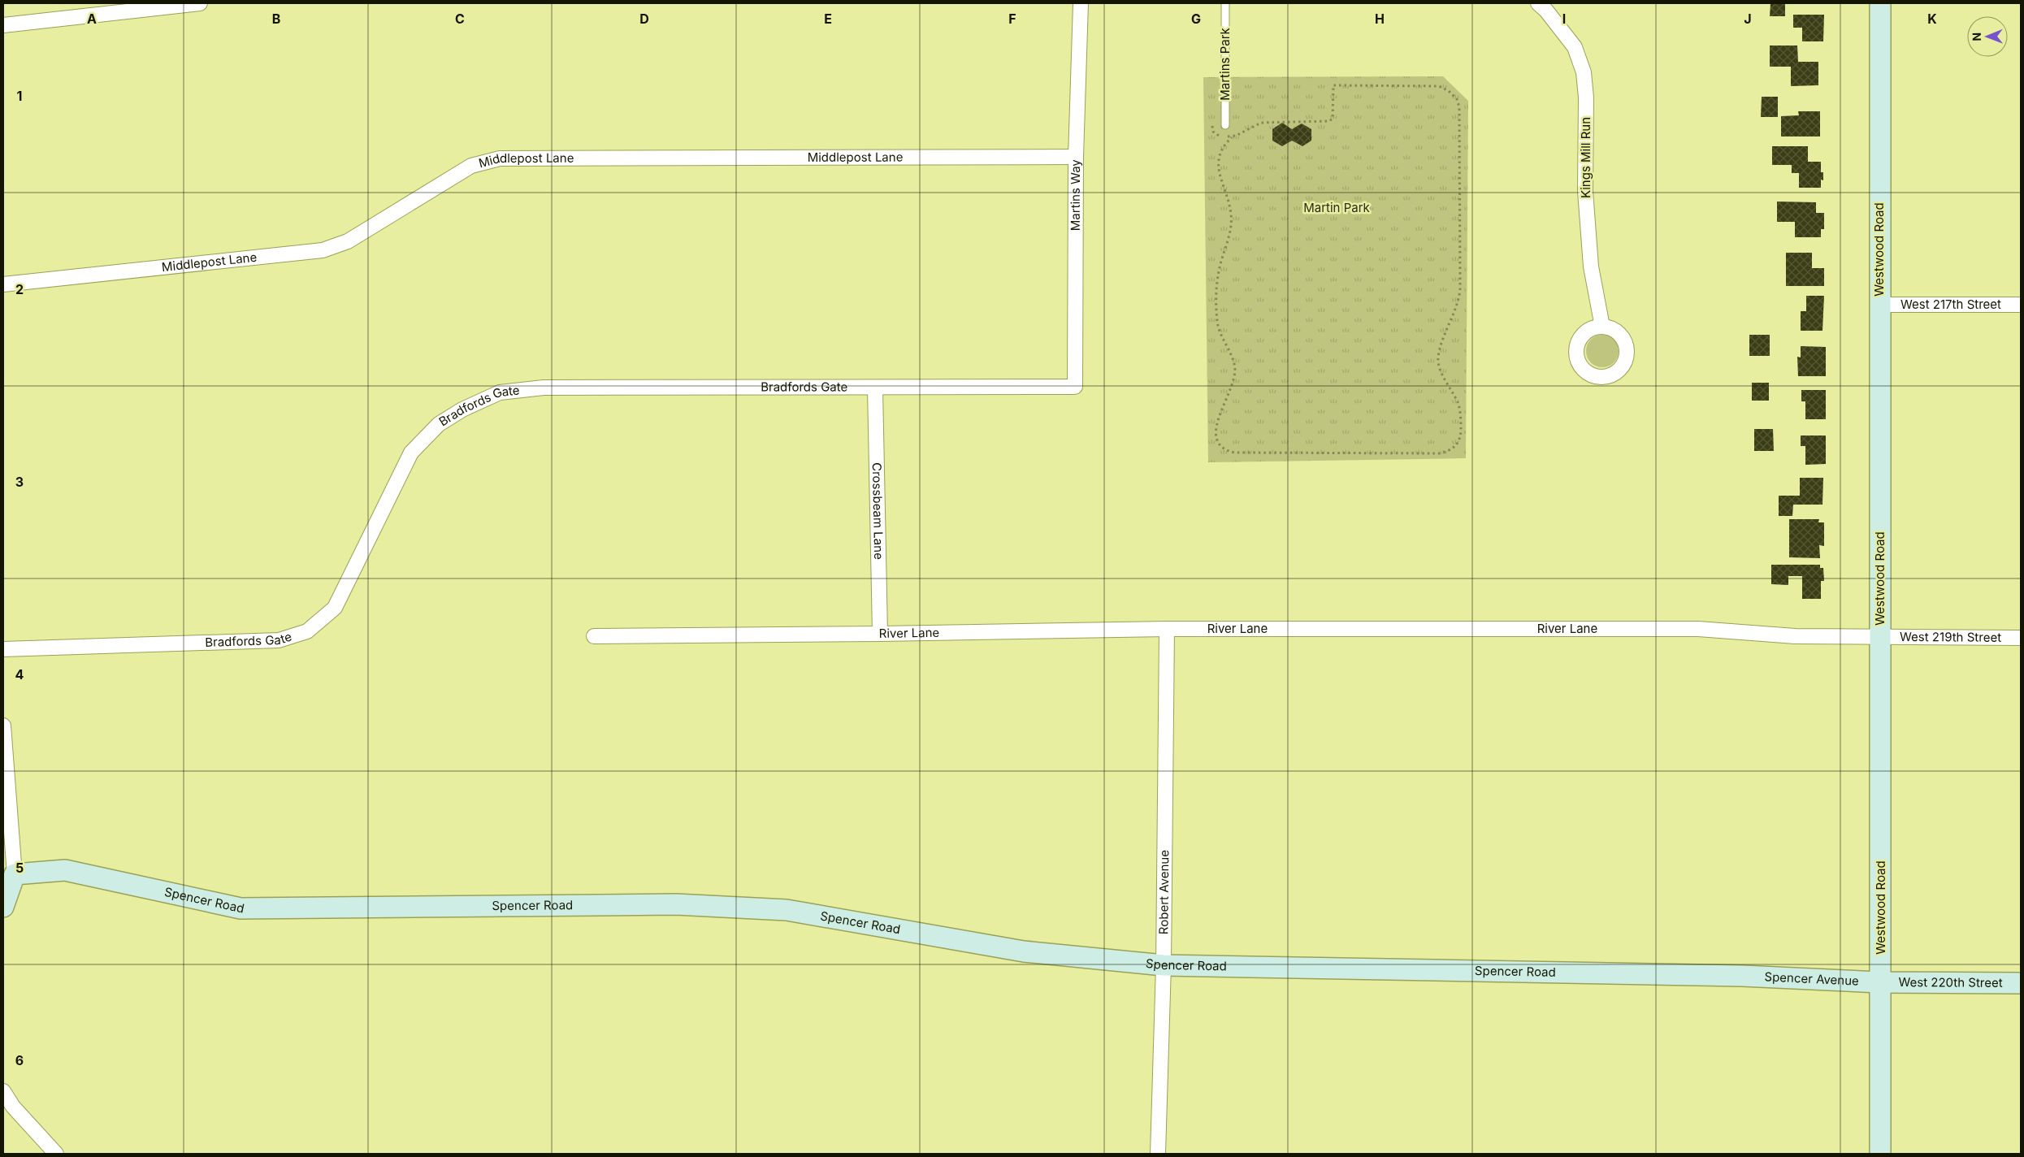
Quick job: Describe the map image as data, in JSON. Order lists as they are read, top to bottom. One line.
{"streets":{"street":["Middlepost Lane","Kings Mill Run","Martins Way","Westwood Road","West 217th Street","Bradfords Gate","Crossbeam Lane","River Lane","West 219th Street","Robert Avenue","Spencer Road","Spencer Avenue","West 220th Street"],"lane":["Martins Park"]},"crossings":[["Middlepost Lane","Martins Way"],["Martins Way","Bradfords Gate"],["Westwood Road","West 217th Street"],["Westwood Road","River Lane"],["Westwood Road","West 219th Street"],["Westwood Road","Spencer Avenue"],["Westwood Road","West 220th Street"],["Bradfords Gate","Crossbeam Lane"],["Crossbeam Lane","River Lane"],["River Lane","West 219th Street"],["River Lane","Robert Avenue"],["Robert Avenue","Spencer Road"],["Spencer Road","Spencer Avenue"],["Spencer Avenue","West 220th Street"]],"parks":["Martin Park"],"north":"left","grid":{"columns":["A","B","C","D","E","F","G","H","I","J","K"],"rows":["1","2","3","4","5","6"]}}
